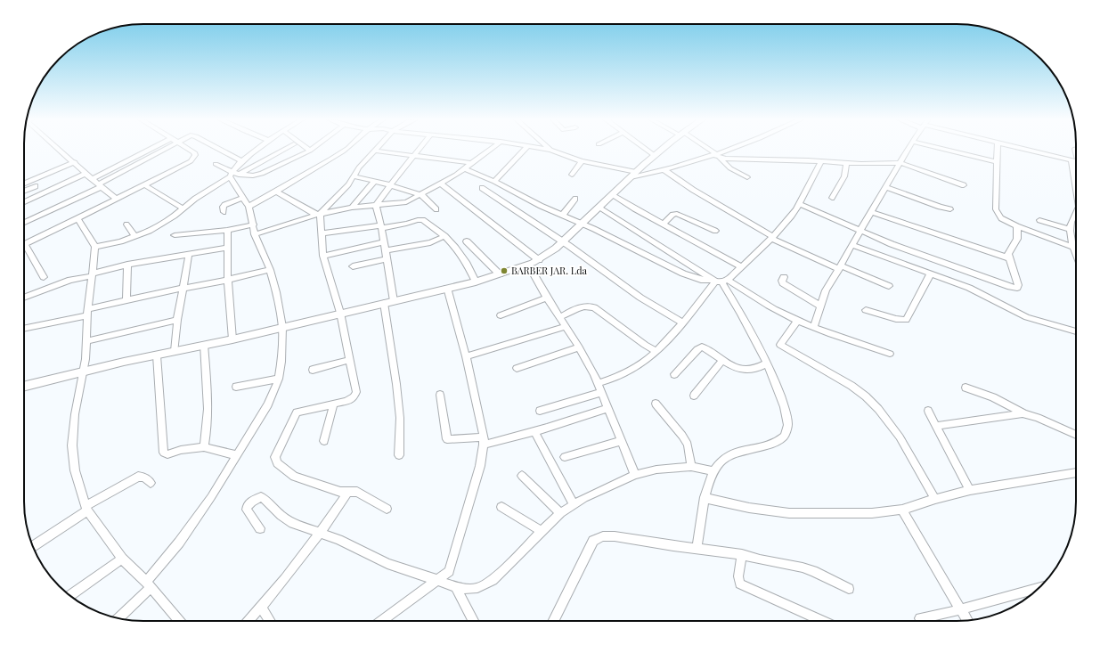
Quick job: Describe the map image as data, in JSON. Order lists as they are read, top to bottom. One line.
{"places":["BARBER JAR. Lda"]}
